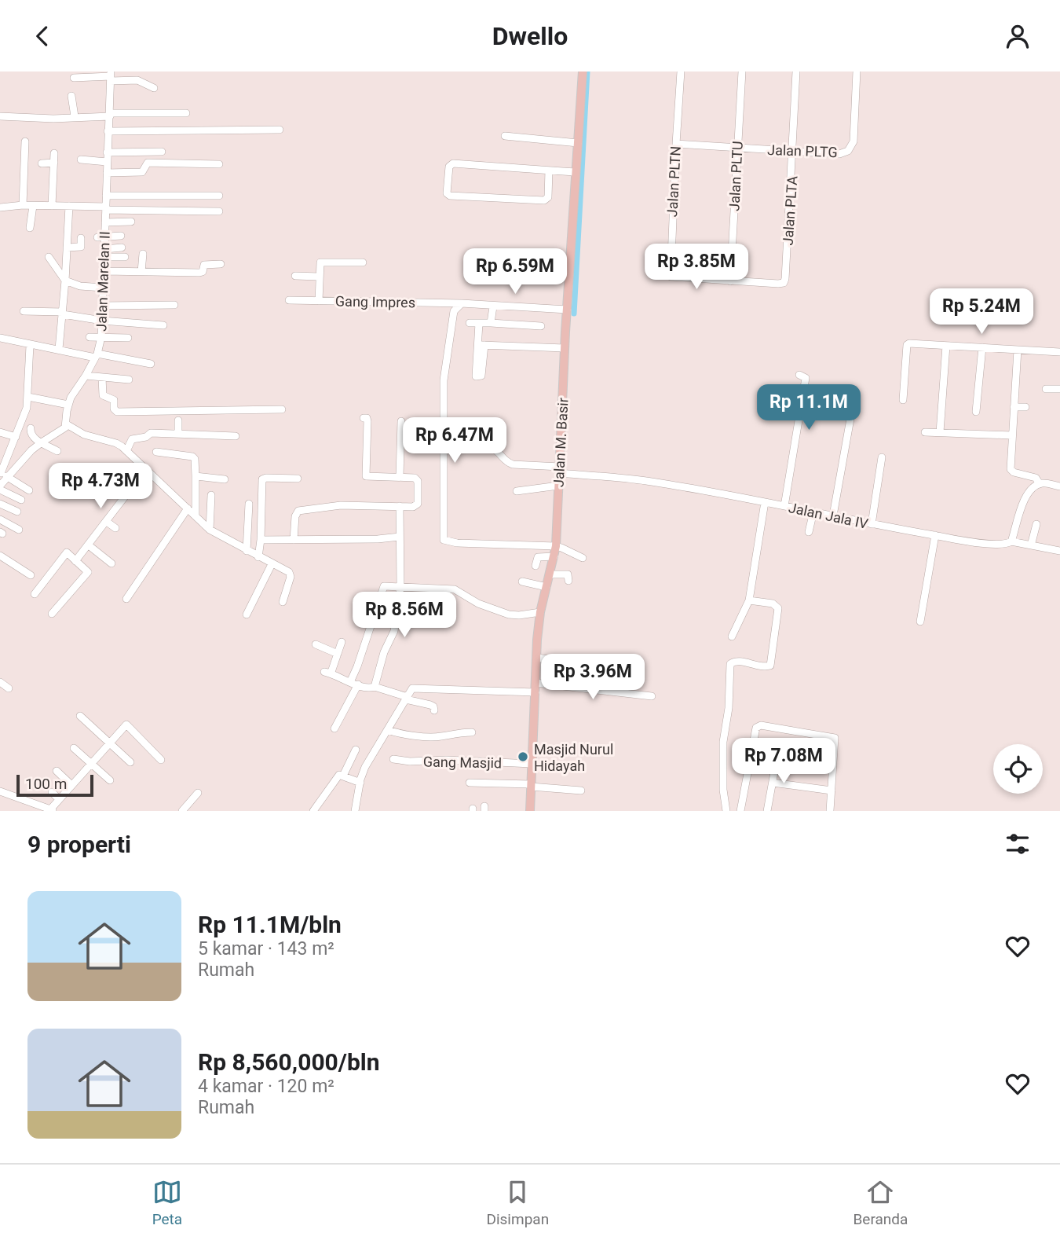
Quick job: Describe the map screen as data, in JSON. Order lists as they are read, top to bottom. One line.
{"streets":{"main road":["Jalan M. Basir"],"street":["Jalan PLTG","Jalan PLTU","Jalan PLTN","Jalan PLTA","Jalan Marelan II","Gang Impres","Jalan Jala IV","Gang Masjid"]},"crossings":[["Jalan PLTG","Jalan PLTU"],["Jalan PLTG","Jalan PLTN"],["Jalan PLTG","Jalan PLTA"],["Jalan PLTU","Jalan PLTN"],["Jalan PLTN","Jalan PLTA"],["Gang Impres","Jalan M. Basir"],["Jalan M. Basir","Jalan Jala IV"],["Jalan M. Basir","Gang Masjid"]],"places":["Masjid Nurul Hidayah"],"scale_bar":"100 m","page":{"header":"Dwello","price":["Rp 3.85M","Rp 6.59M","Rp 5.24M","Rp 11.1M","Rp 6.47M","Rp 4.73M","Rp 8.56M","Rp 3.96M","Rp 7.08M"],"scale":"100 m","heading":"9 properti","list":[{"name":"Rp 11.1M/bln","note":"5 kamar · 143 m² · Rumah"},{"name":"Rp 8,560,000/bln","note":"4 kamar · 120 m² · Rumah"}],"tabs":["Peta","Disimpan","Beranda"]}}
